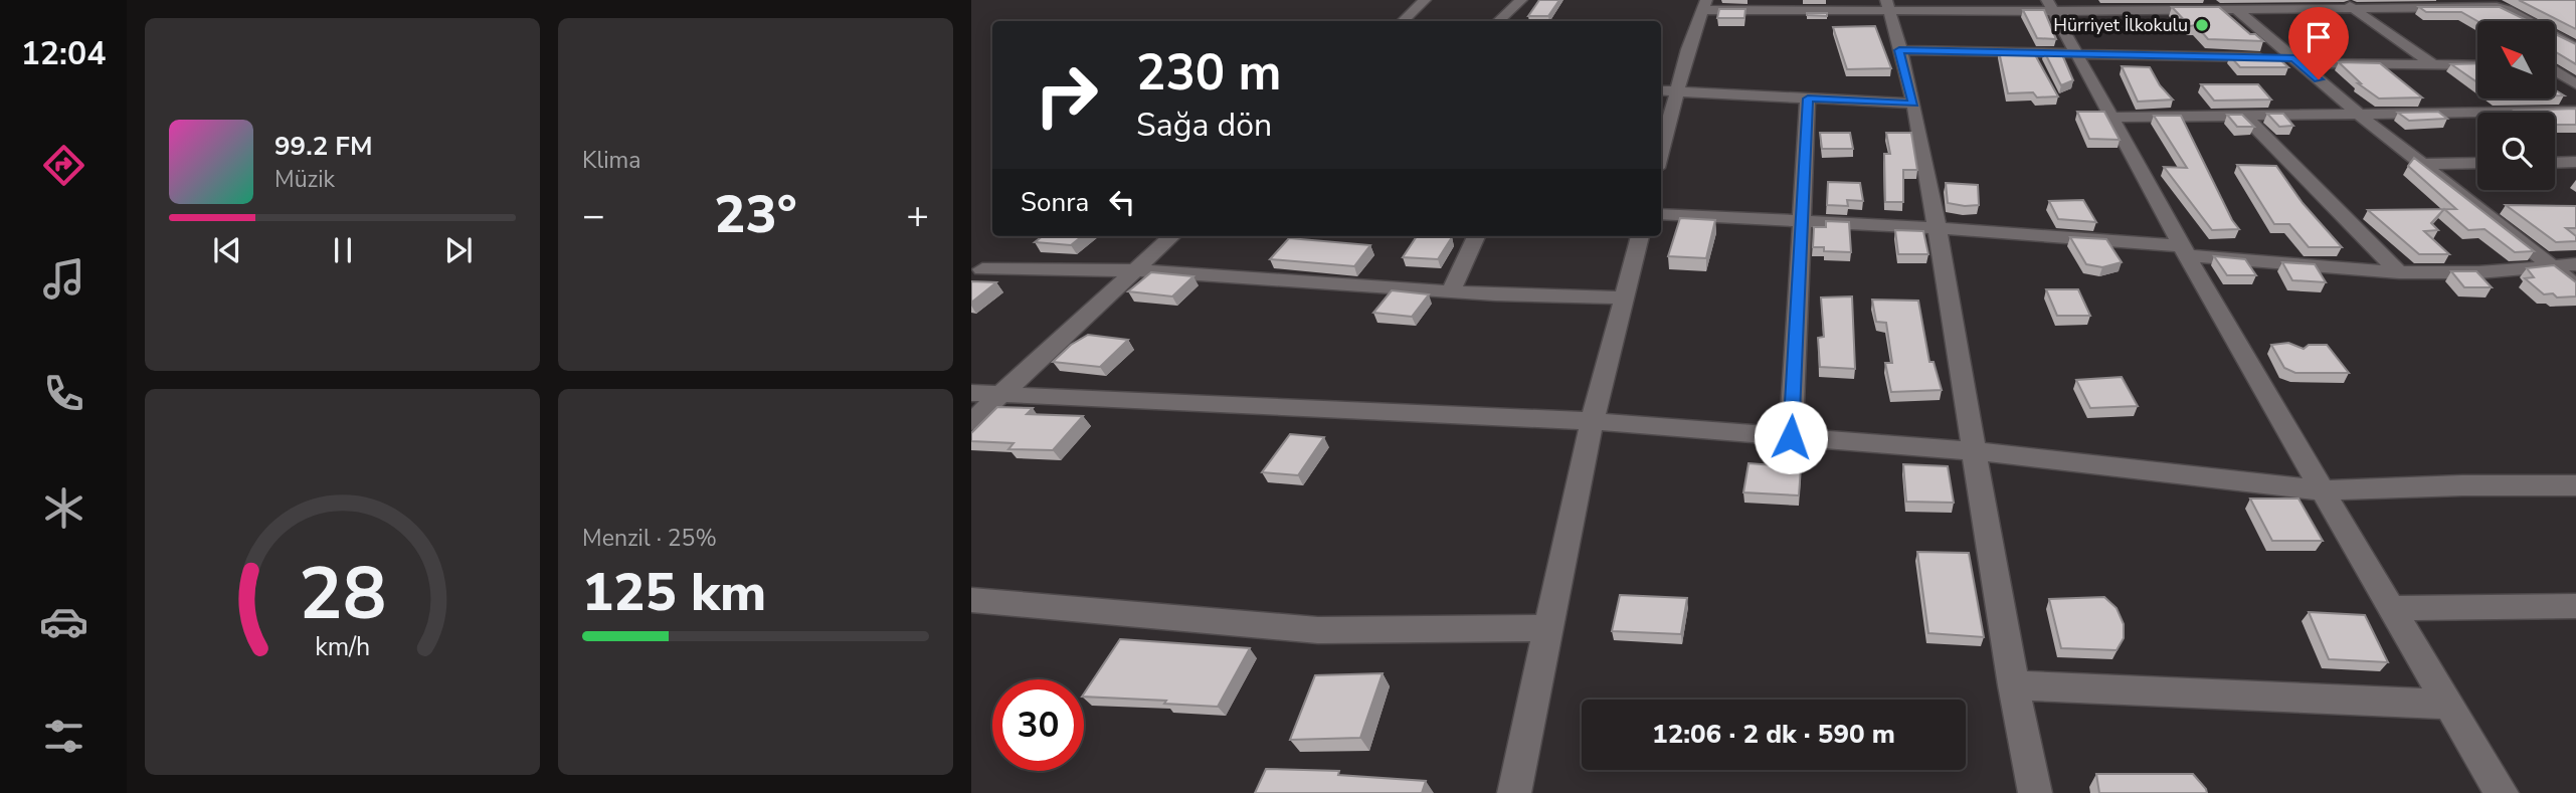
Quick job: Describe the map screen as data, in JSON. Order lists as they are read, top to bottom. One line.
{"places":["Hürriyet İlkokulu"],"north":"top left","page":{"tabs":"12:04","tile":["Klima",["Menzil · 25%","125 km"]],"turn":["230 m","Sağa dön"],"song":["99.2 FM","Müzik"],"then":"Sonra","heat":["−","23°","+"],"limit":"30","trip":"12:06 · 2 dk · 590 m","gauge":["28","km/h"]}}
